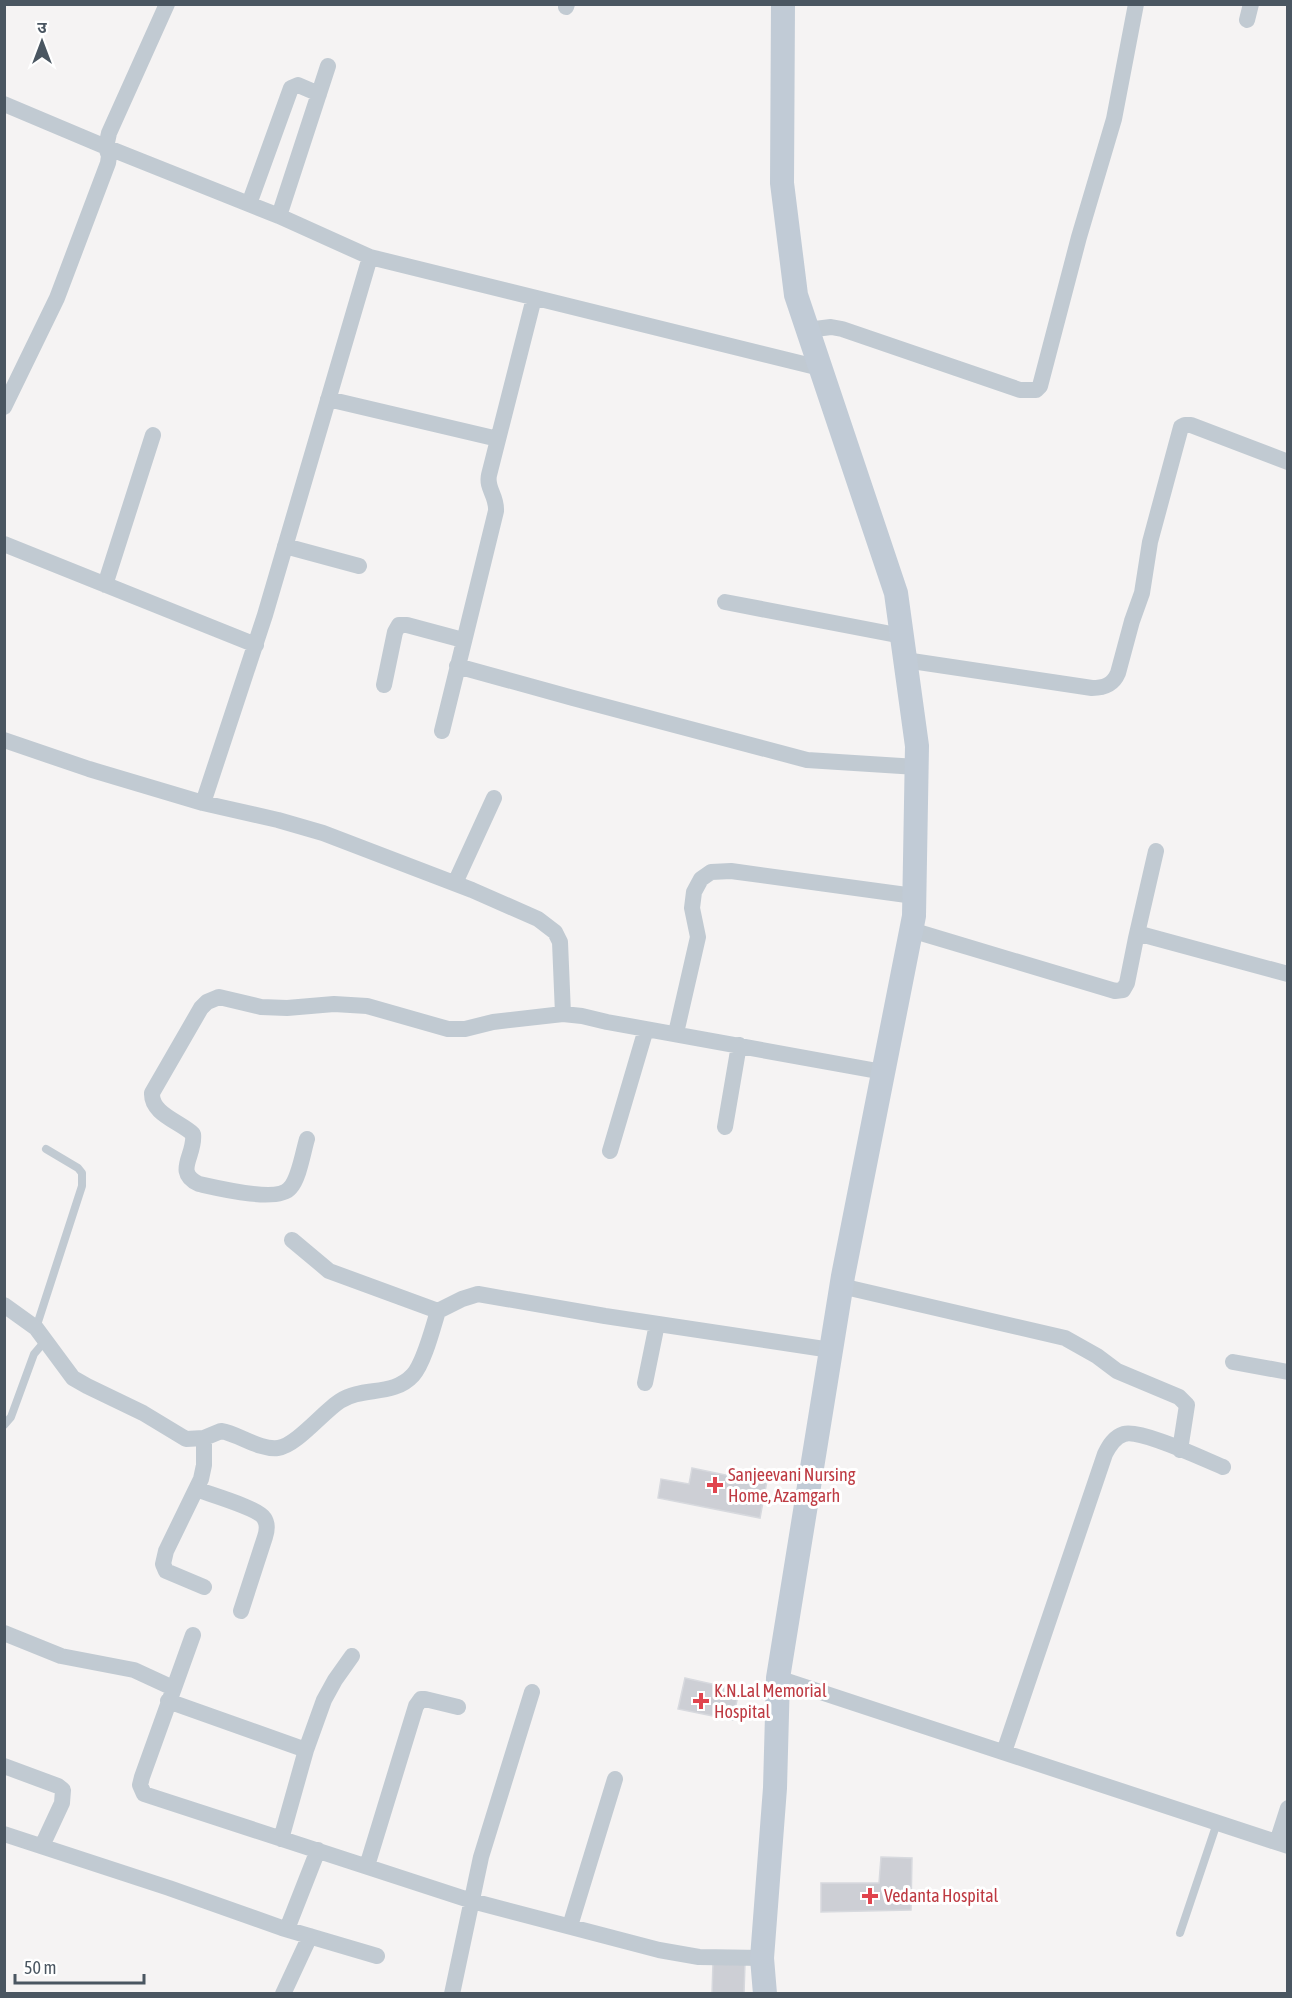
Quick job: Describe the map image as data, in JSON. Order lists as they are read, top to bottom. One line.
{"places":{"health":["Sanjeevani Nursing Home, Azamgarh","K.N.Lal Memorial Hospital","Vedanta Hospital"]},"scale_bar":"50 m","north":"top"}
